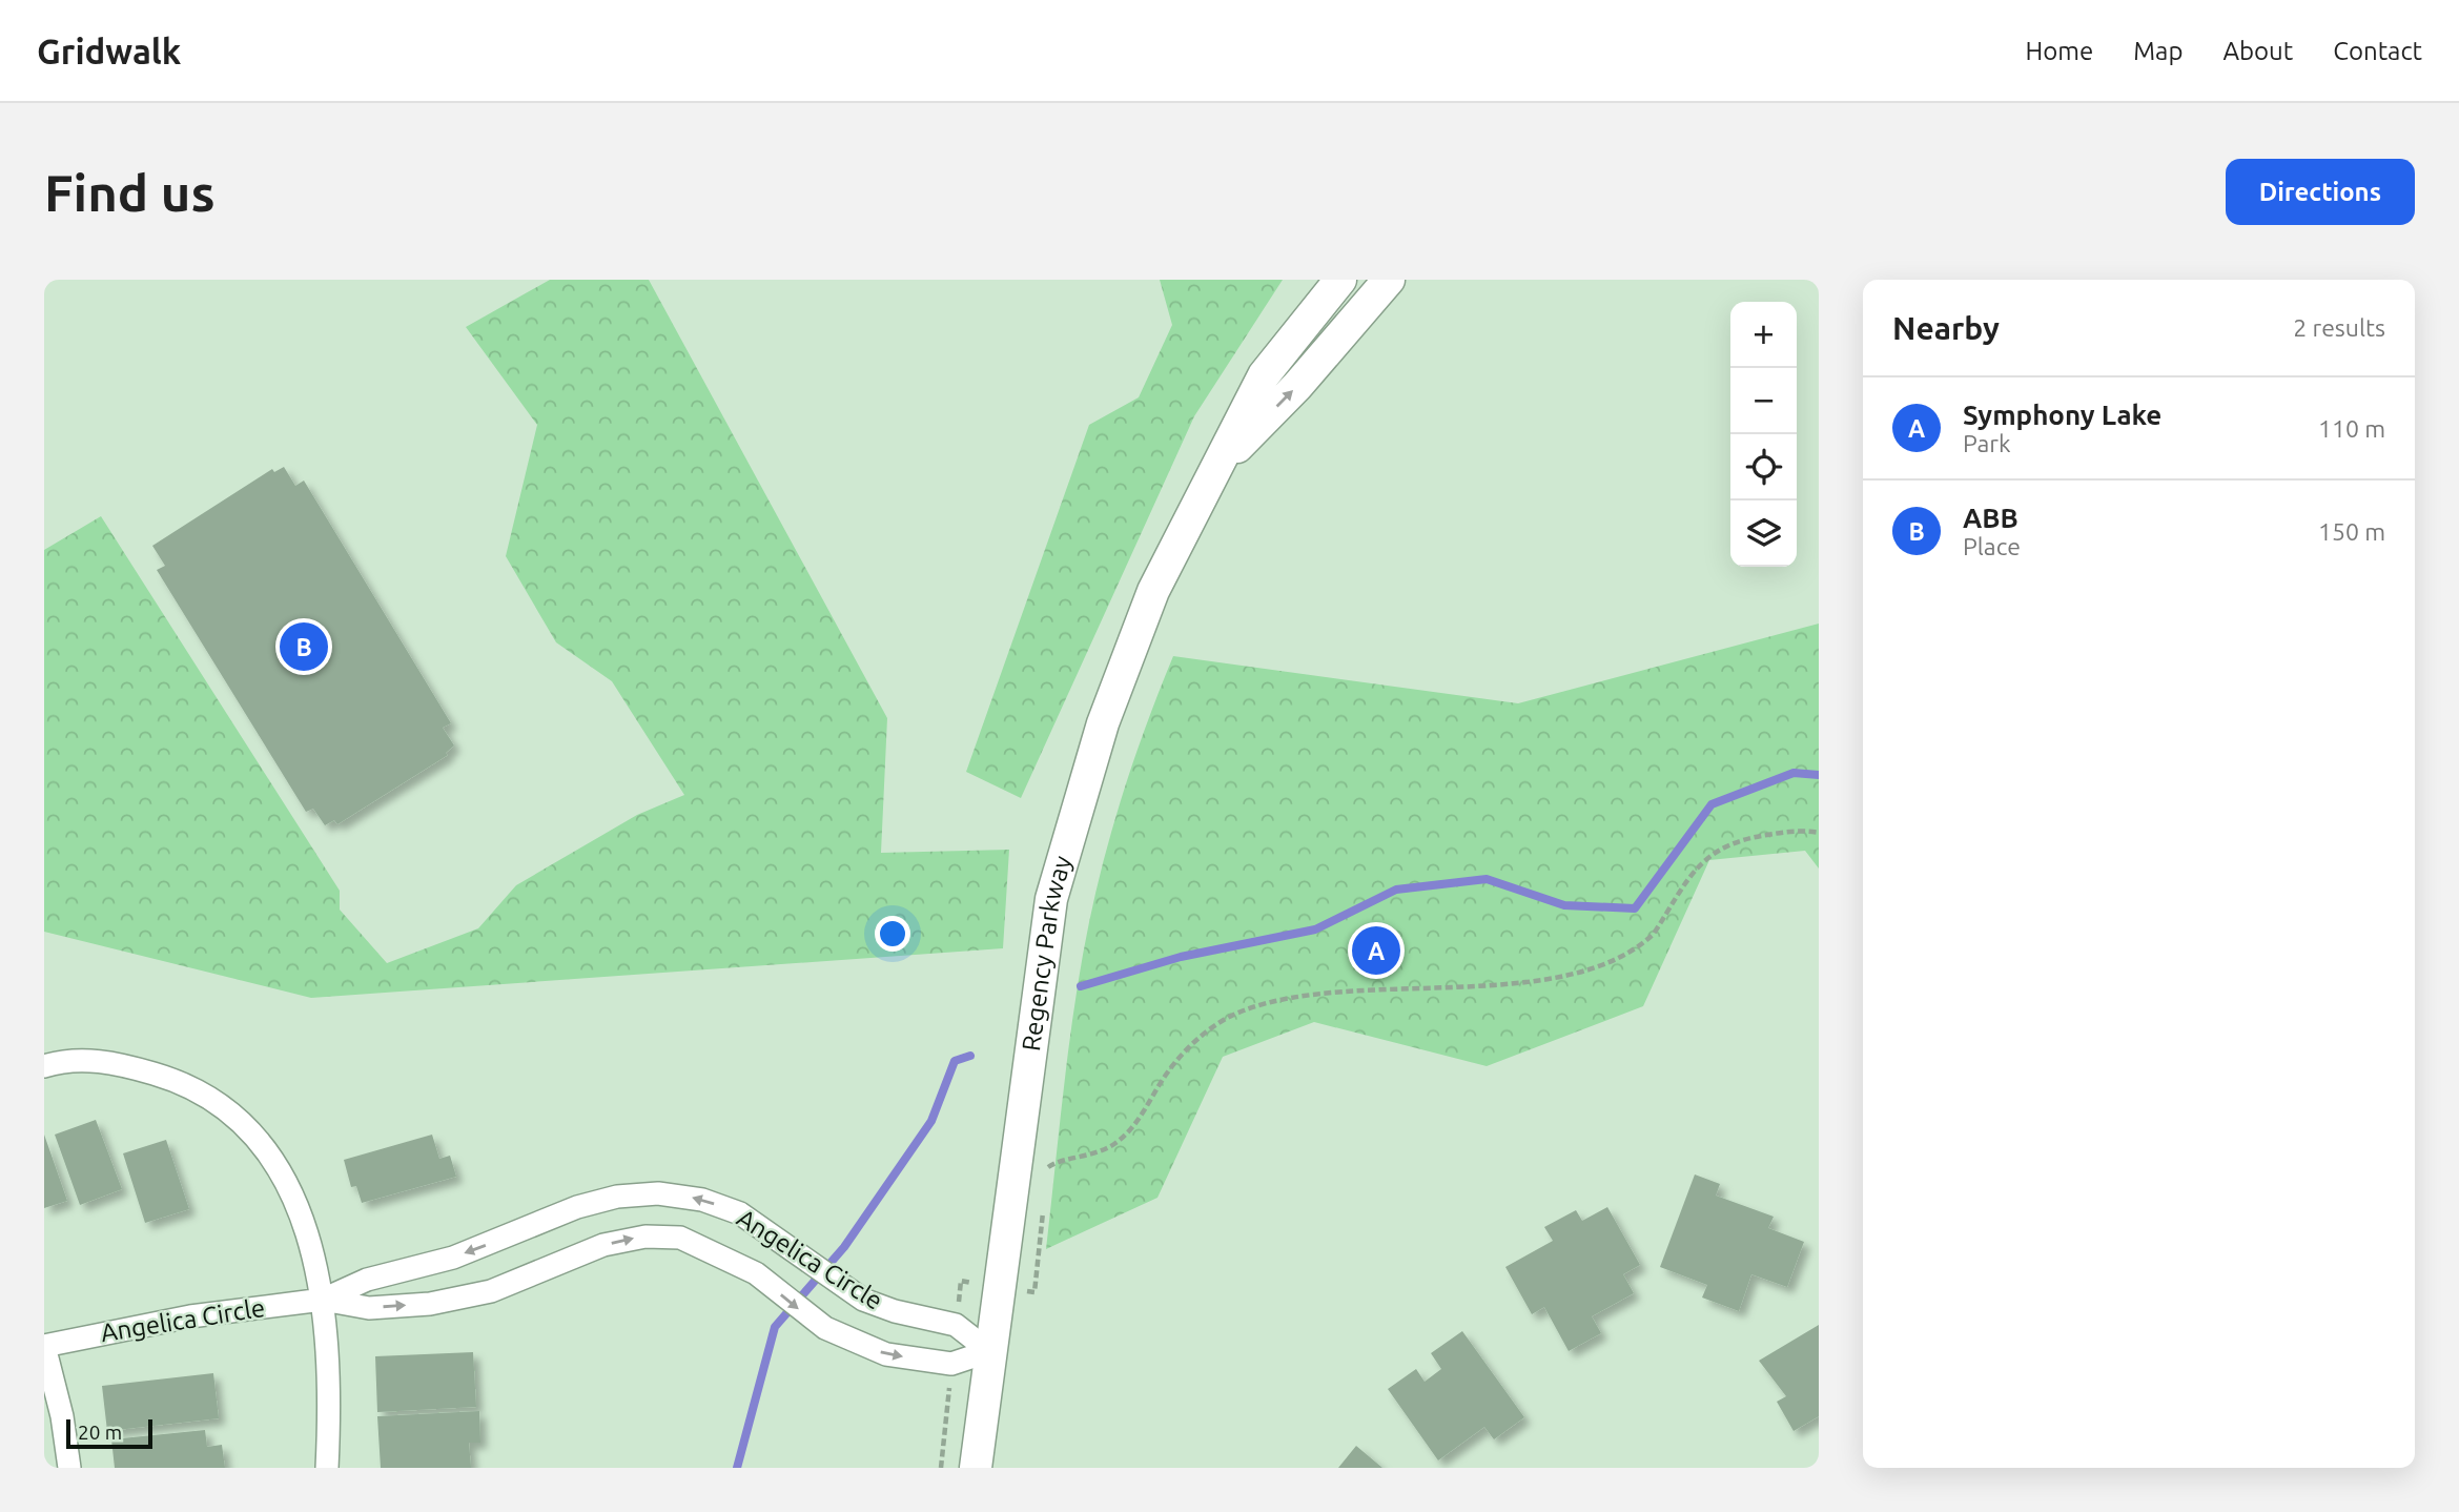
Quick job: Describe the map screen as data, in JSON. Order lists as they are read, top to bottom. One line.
{"streets":{"street":["Regency Parkway","Angelica Circle"]},"crossings":[["Regency Parkway","Angelica Circle"]],"scale_bar":"20 m","page":{"header":"Gridwalk","nav":["Home","Map","About","Contact"],"buttons":"Directions","title":"Find us","heading":["Nearby","2 results"],"map_buttons":["+","−"],"list":[{"mark":"A","name":"Symphony Lake","note":"Park","value":"110 m"},{"mark":"B","name":"ABB","note":"Place","value":"150 m"}],"pins":["B","A"],"scale":"20 m"}}
